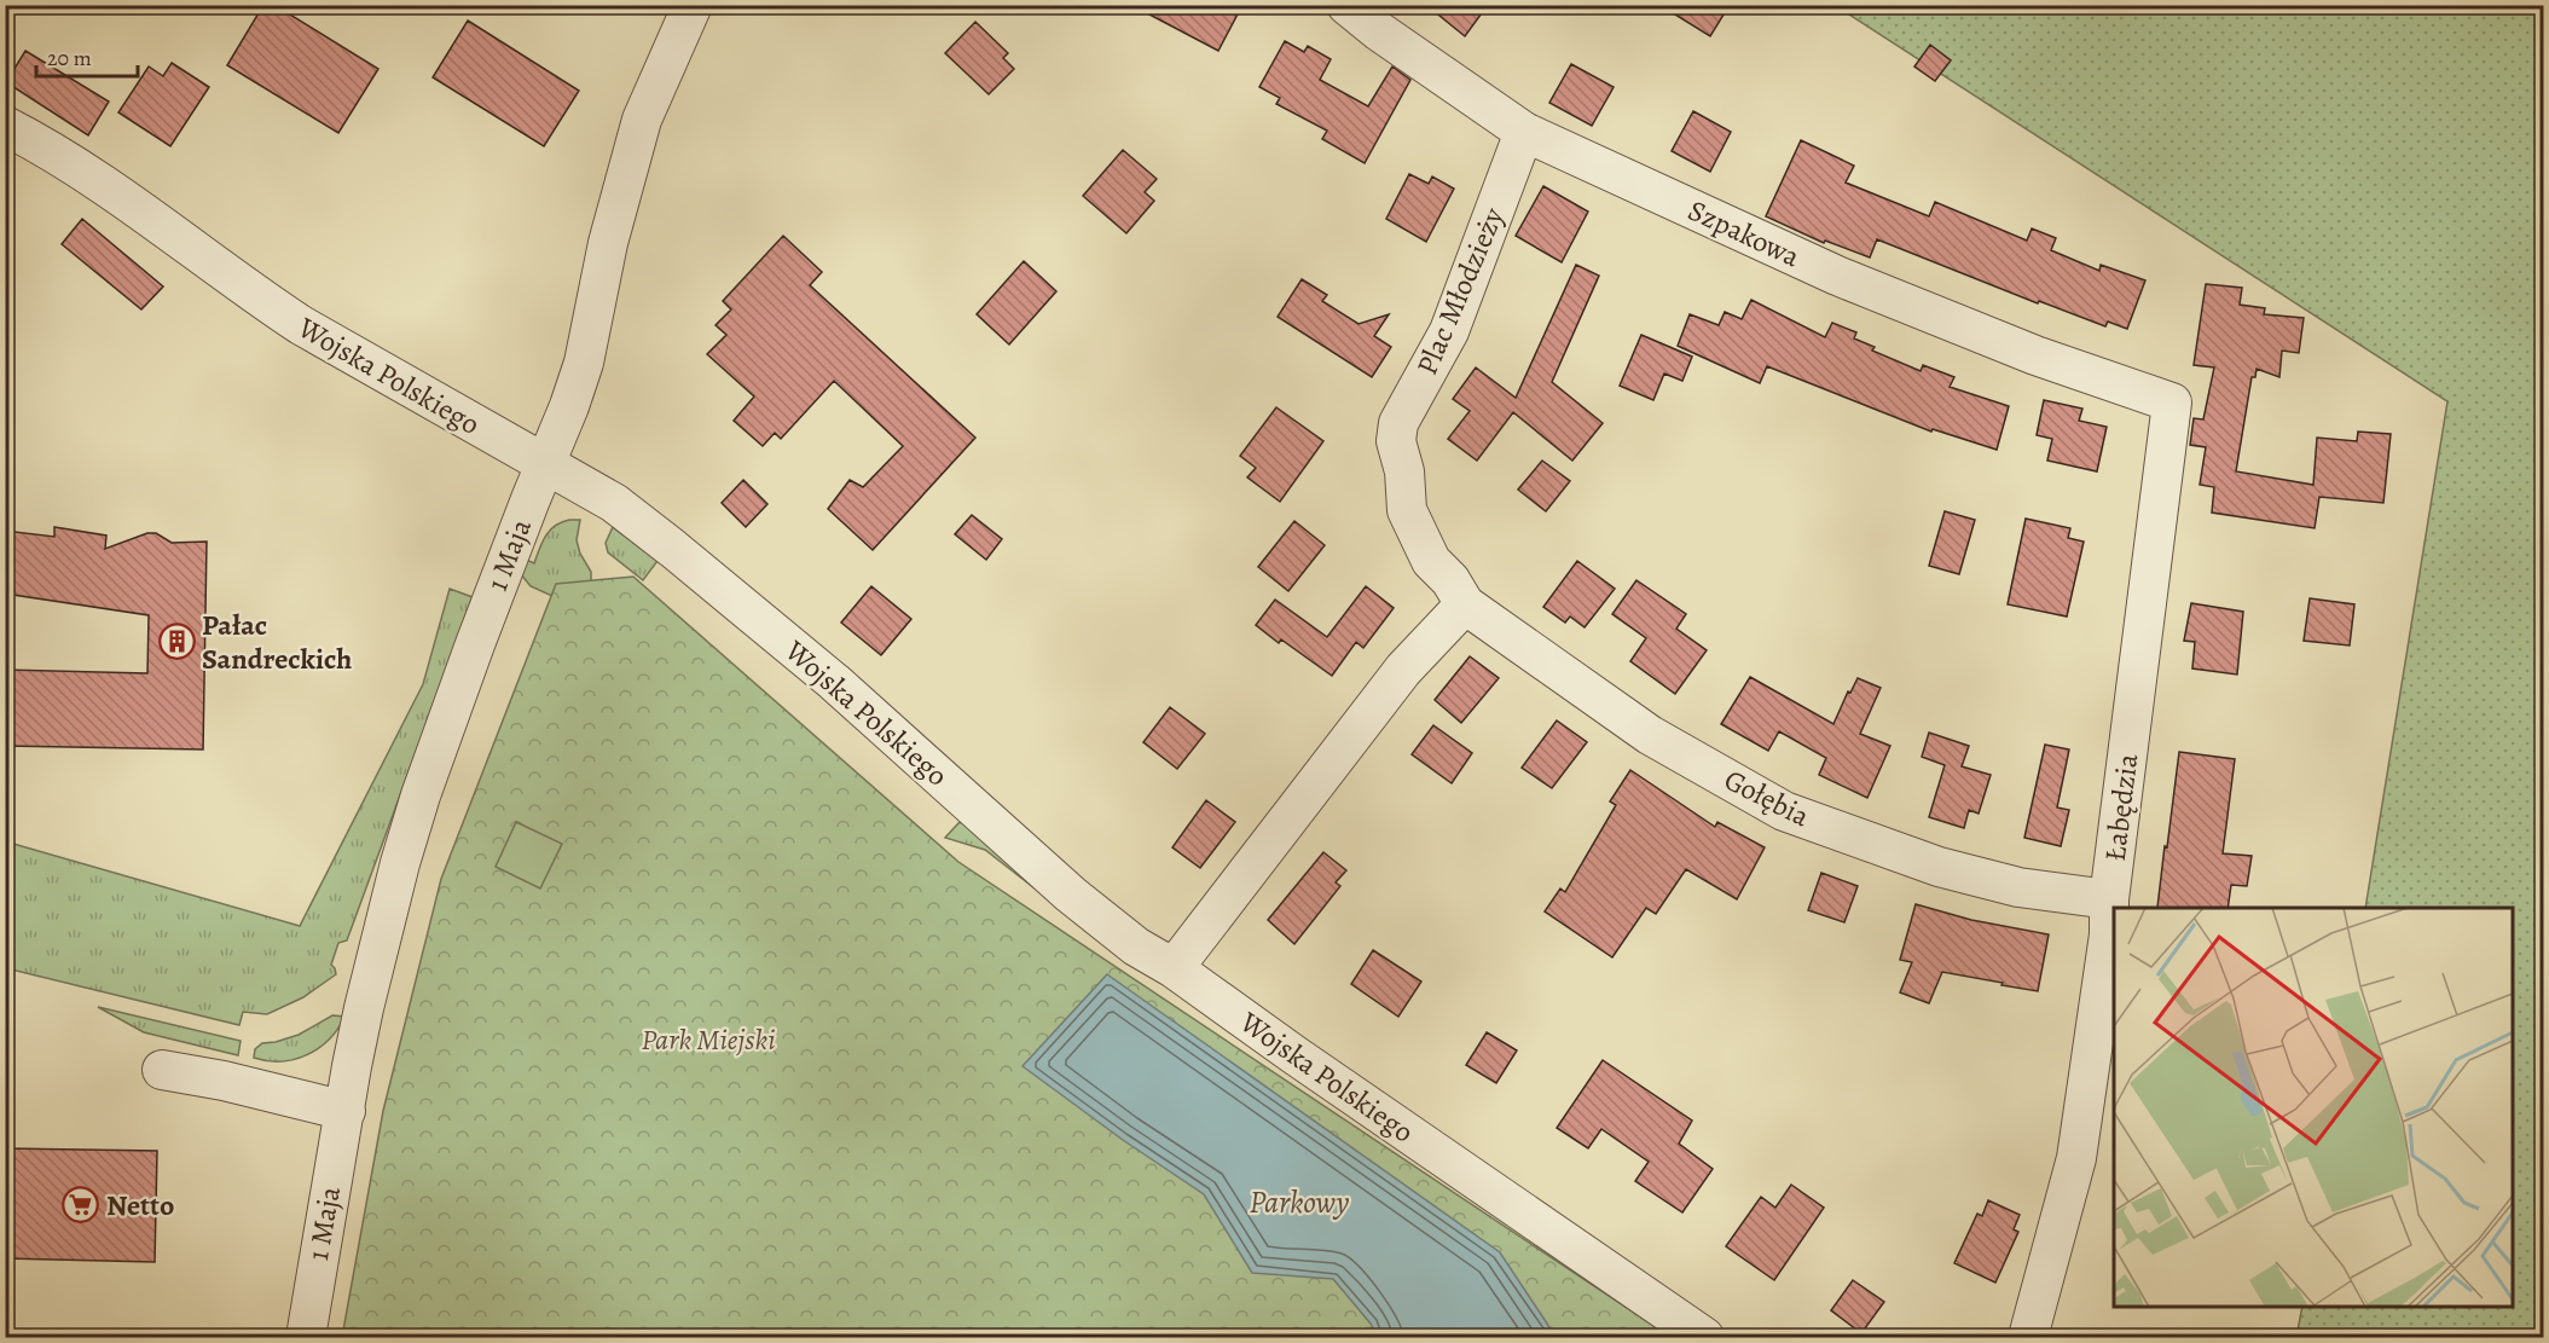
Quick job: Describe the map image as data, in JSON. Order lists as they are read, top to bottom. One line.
{"streets":{"street":["Szpakowa","Plac Młodzieży","Wojska Polskiego","1 Maja","Gołębia","Łabędzia"]},"crossings":[["Szpakowa","Plac Młodzieży"],["Szpakowa","Łabędzia"],["Plac Młodzieży","Gołębia"],["Wojska Polskiego","1 Maja"],["Gołębia","Łabędzia"]],"water":["Parkowy"],"parks":["Park Miejski"],"places":{"building":["Pałac Sandreckich"],"supermarket":["Netto"]},"scale_bar":"20 m"}
